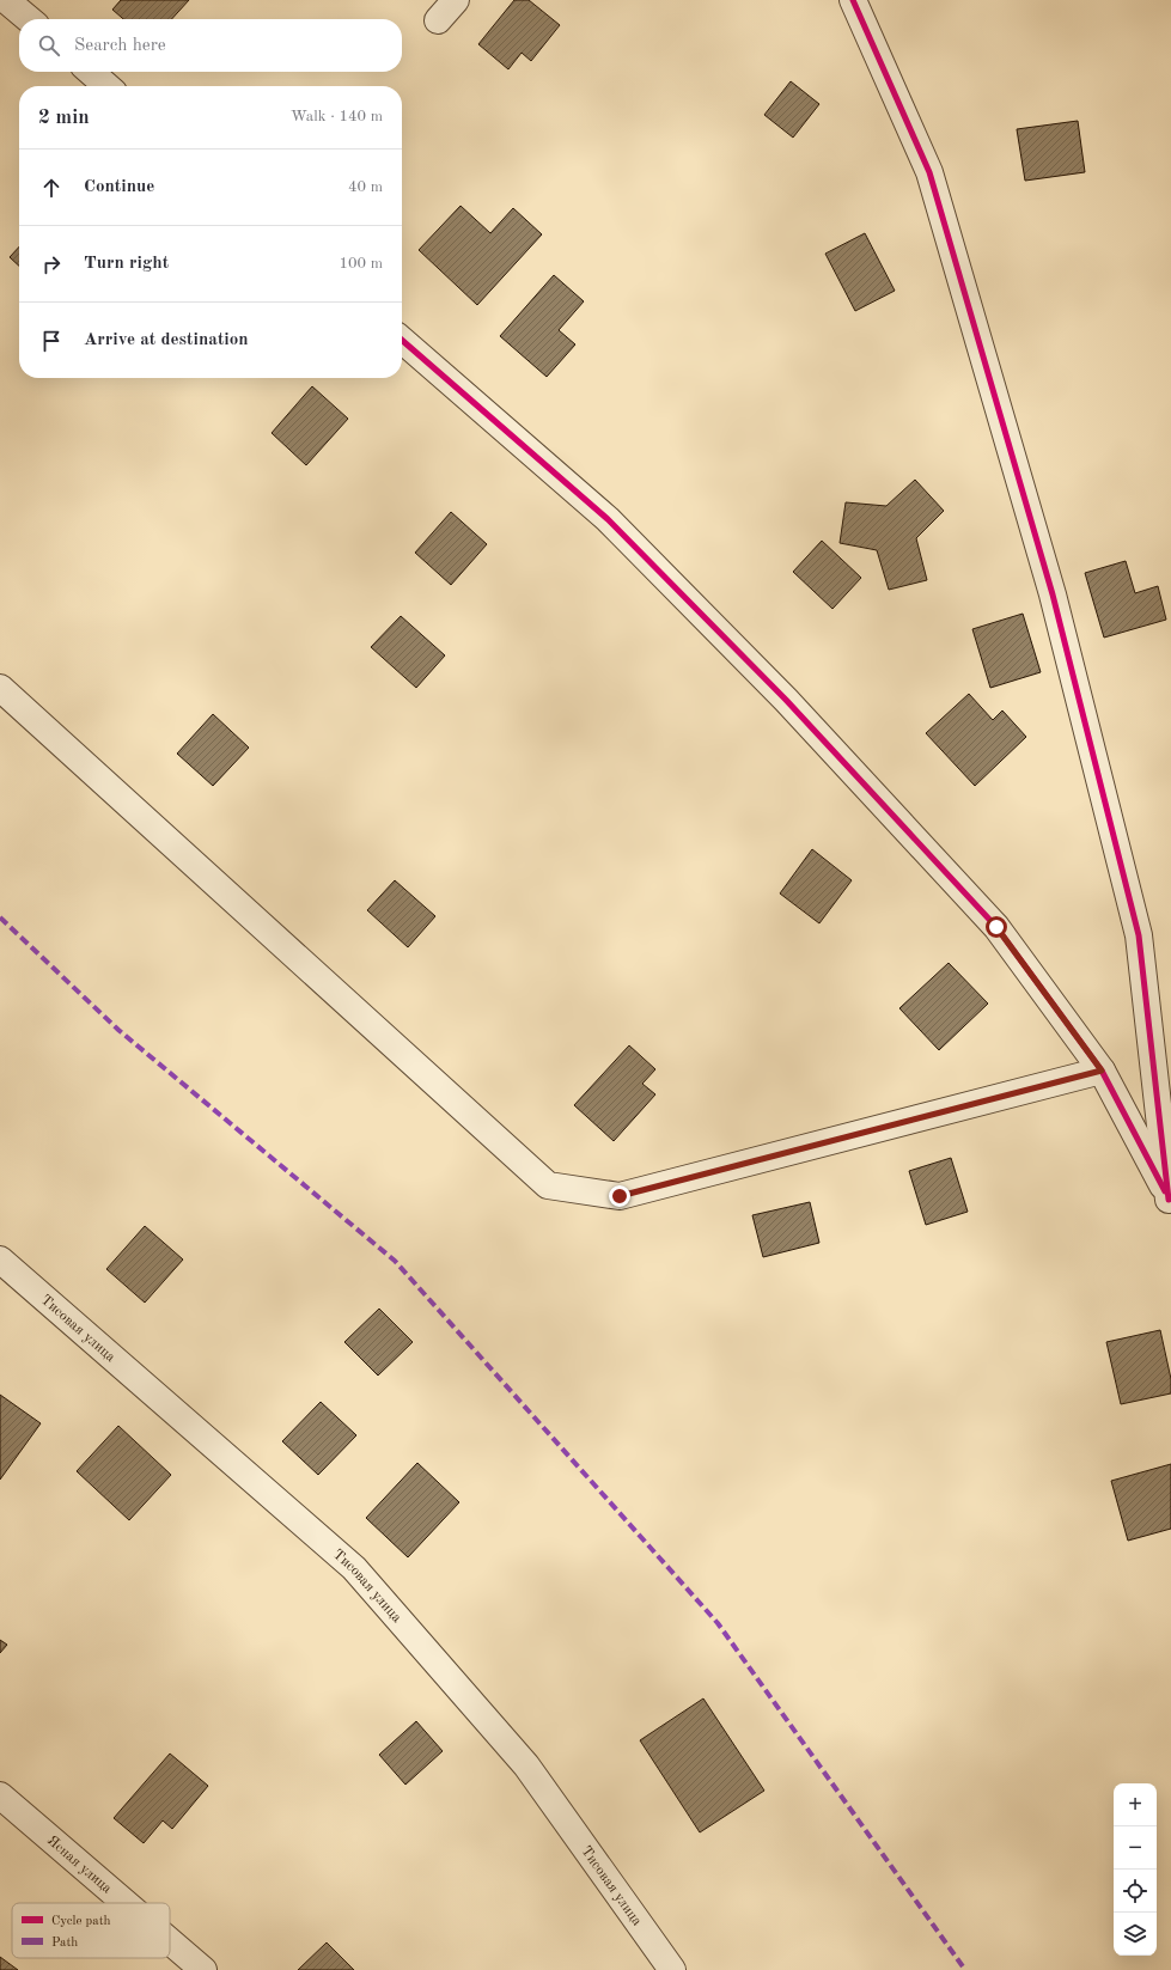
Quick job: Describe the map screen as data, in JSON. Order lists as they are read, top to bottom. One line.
{"streets":{"street":["Тисовая улица","Ясная улица"]},"legend":["Cycle path","Path"],"page":{"search":"Search here","heading":["2 min","Walk · 140 m"],"list":[["Continue","40 m"],["Turn right","100 m"],"Arrive at destination"],"map_buttons":["+","−"]}}
